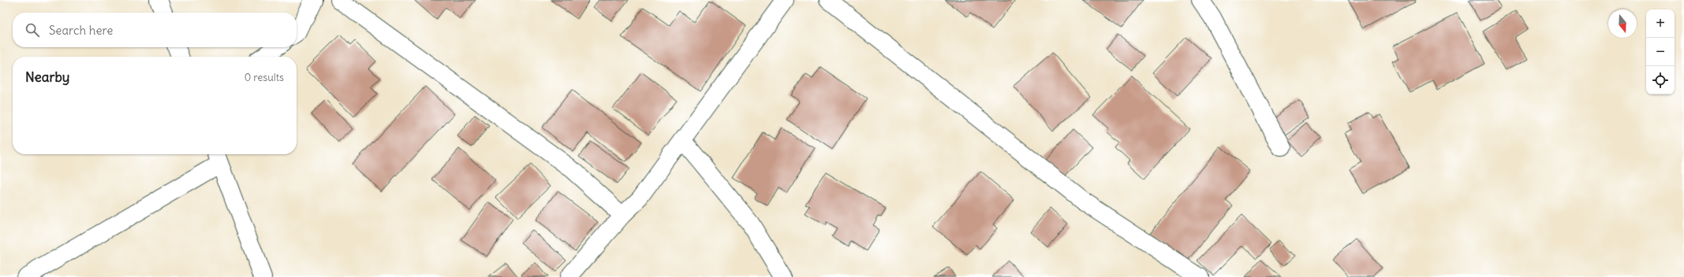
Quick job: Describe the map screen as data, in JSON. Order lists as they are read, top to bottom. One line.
{"north":"bottom","page":{"map_buttons":["+","−"],"search":"Search here","heading":["Nearby","0 results"]}}
